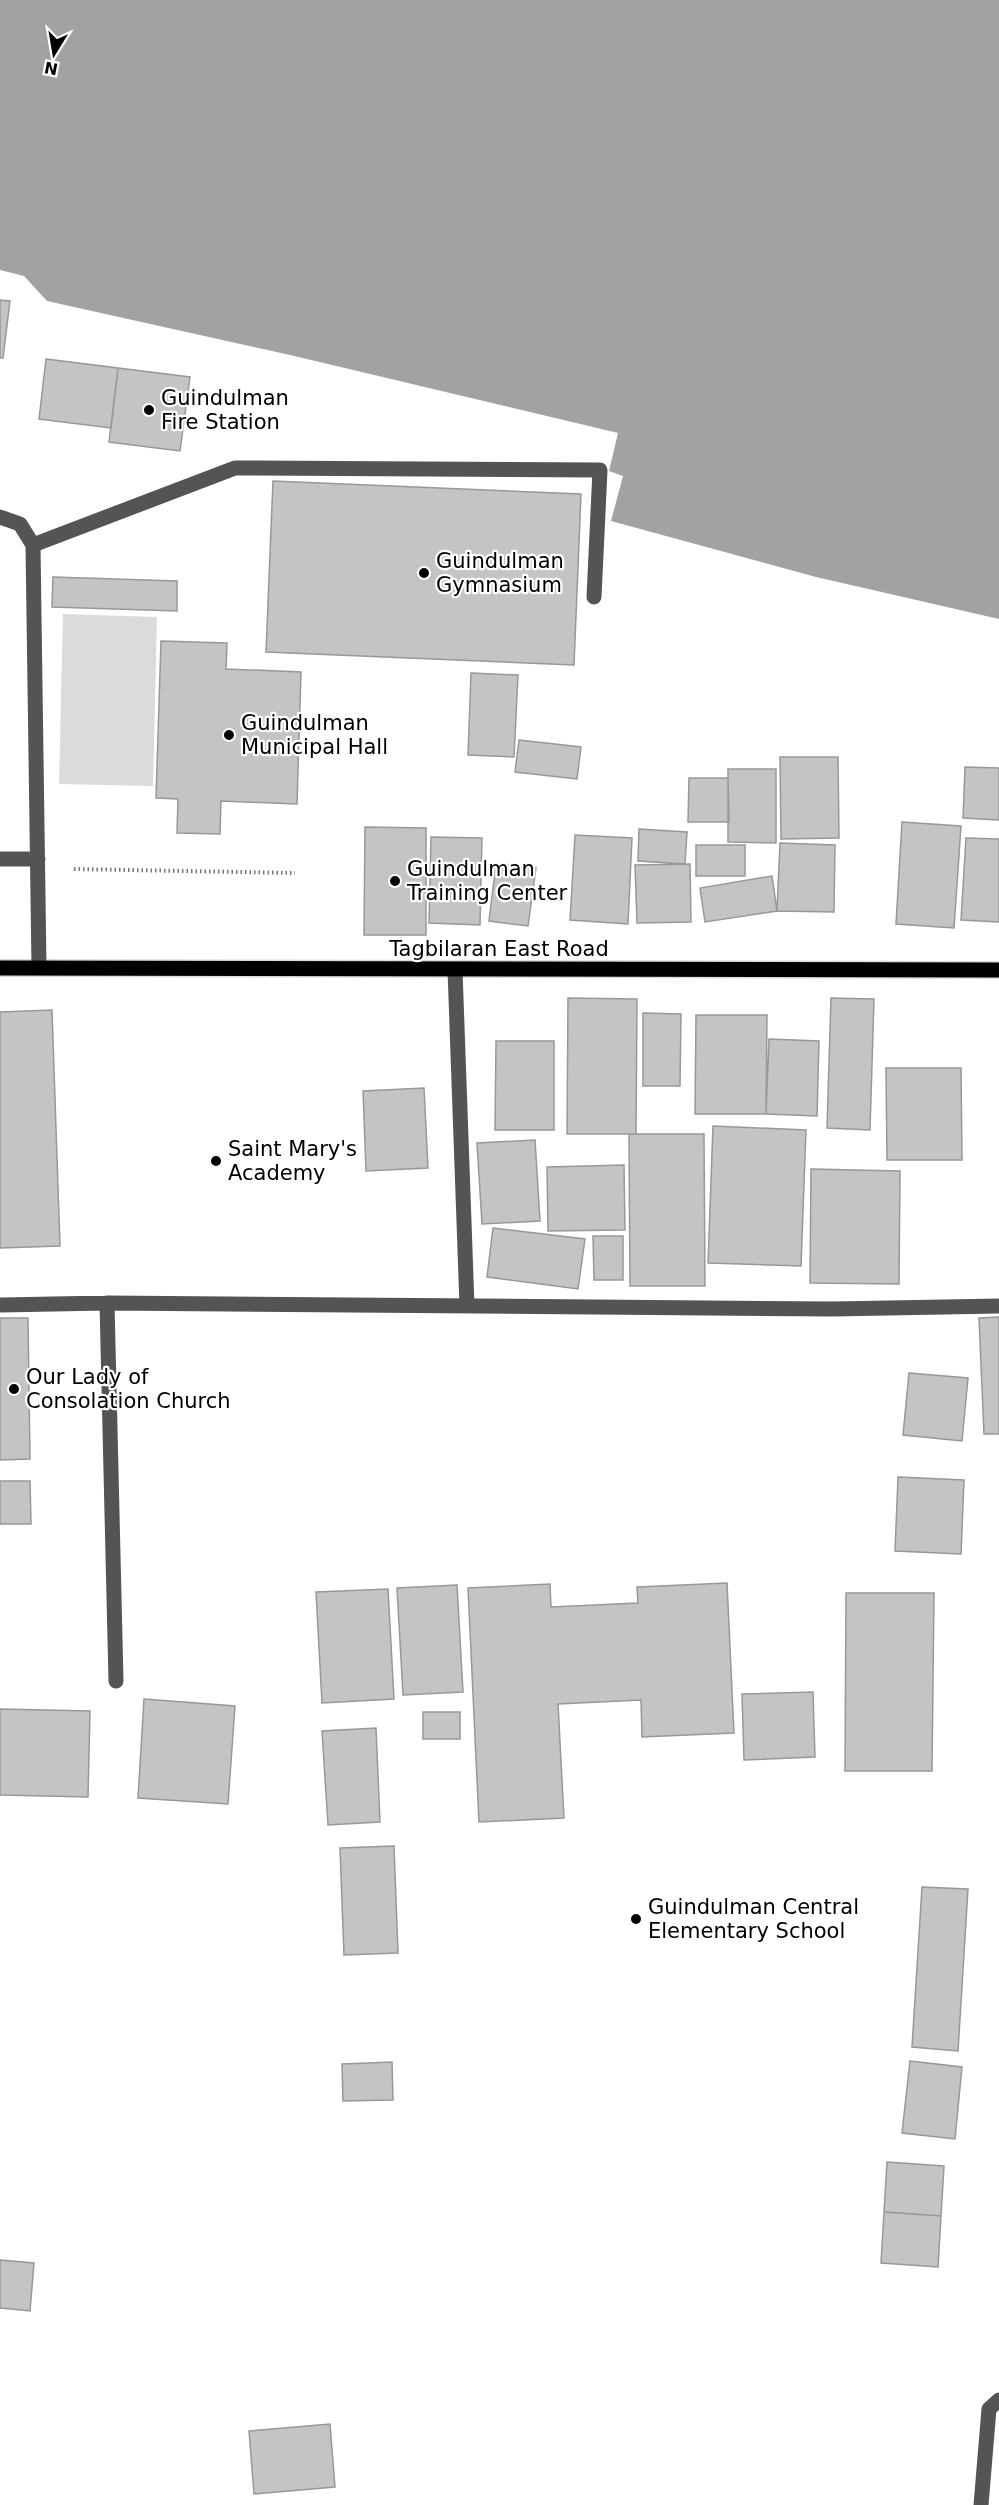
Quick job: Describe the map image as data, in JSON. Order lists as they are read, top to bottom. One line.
{"streets":{"main road":["Tagbilaran East Road"]},"places":["Guindulman Fire Station","Guindulman Gymnasium","Guindulman Municipal Hall","Guindulman Training Center","Saint Mary's Academy","Our Lady of Consolation Church","Guindulman Central Elementary School"],"north":"bottom"}
